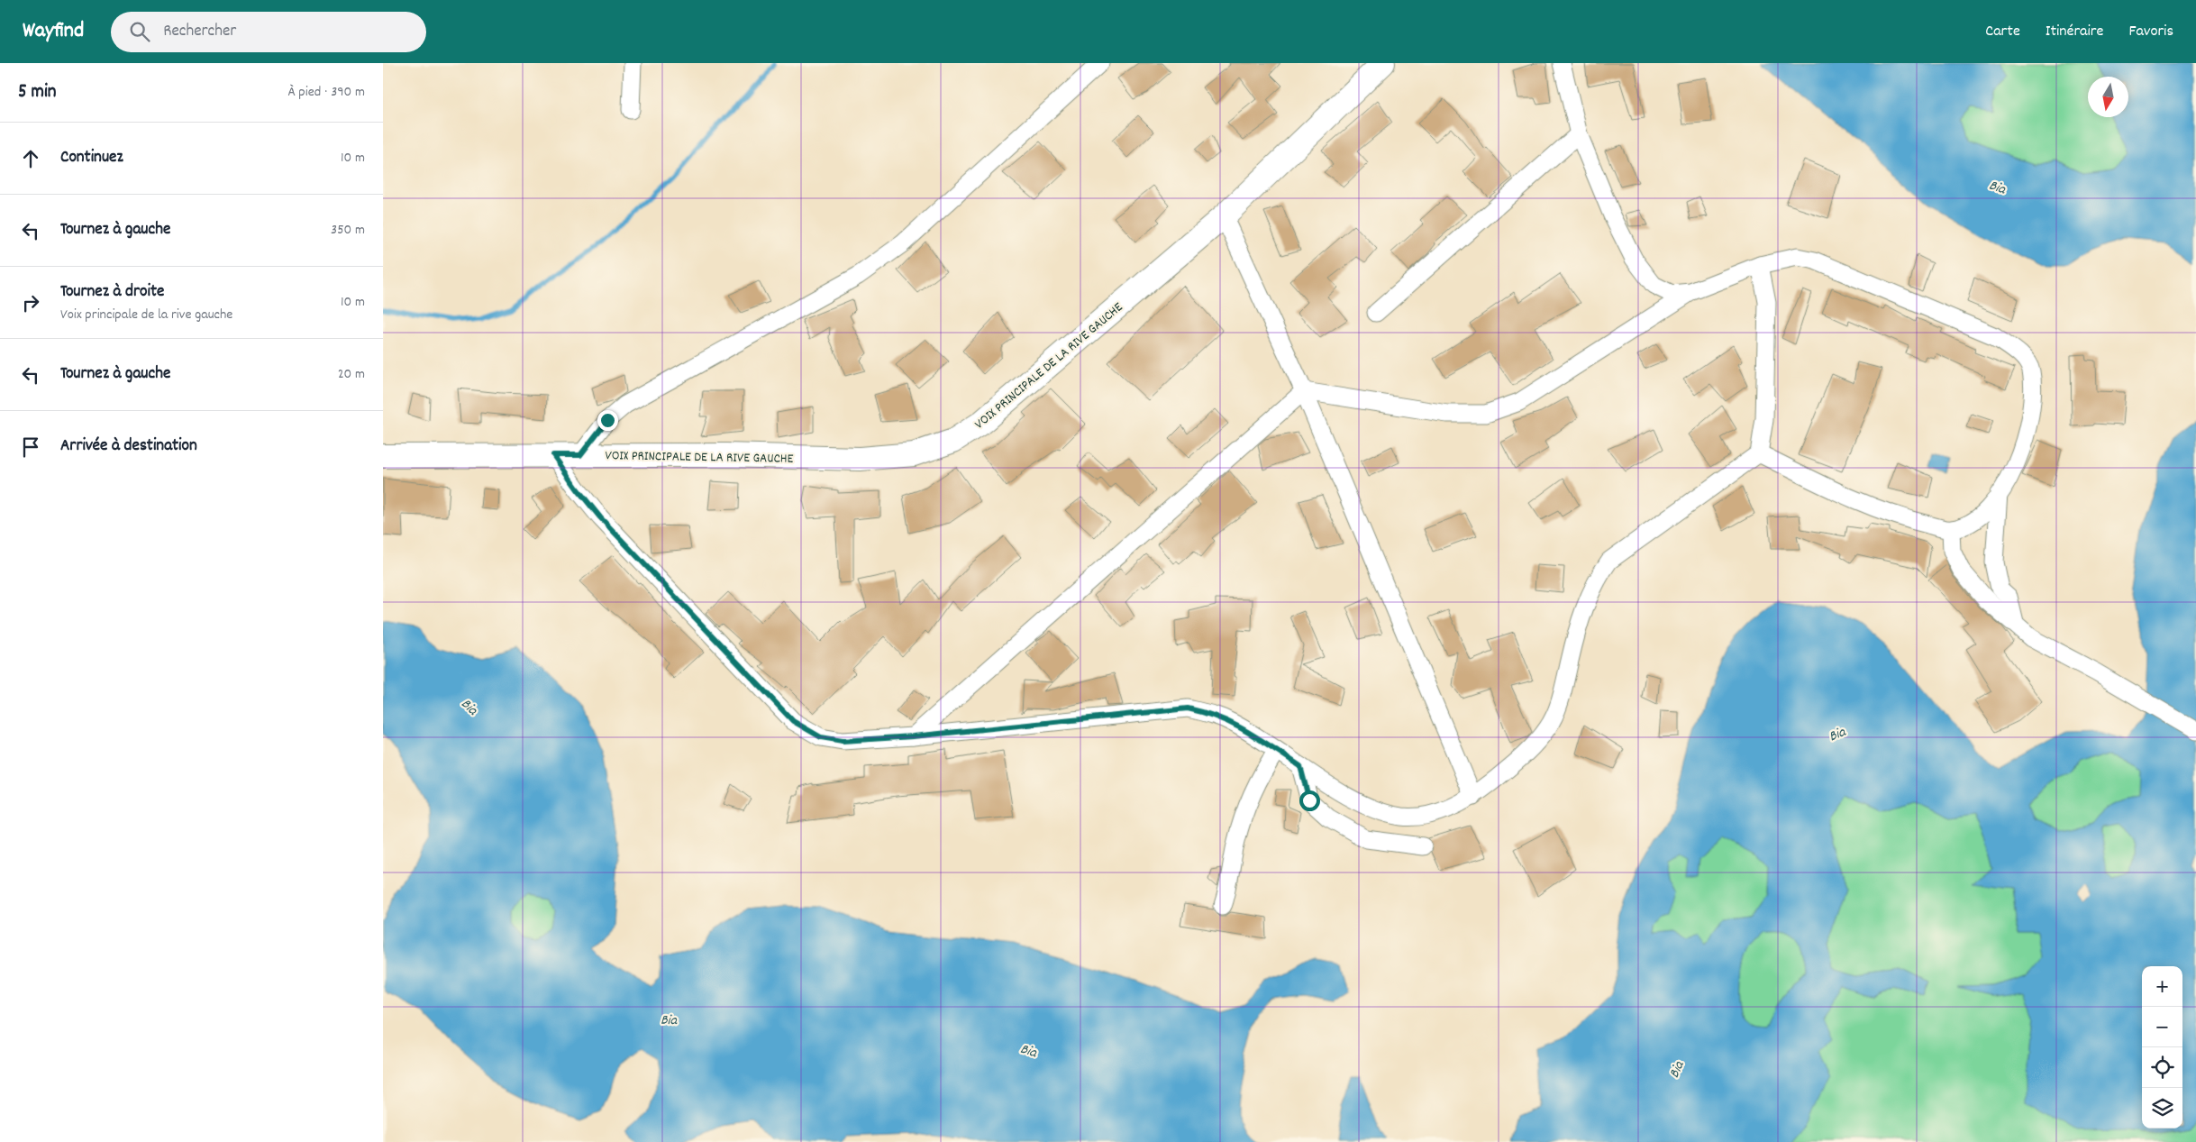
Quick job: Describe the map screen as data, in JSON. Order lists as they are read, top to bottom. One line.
{"streets":{"street":["VOIX PRINCIPALE DE LA RIVE GAUCHE"]},"water":["Bia"],"north":"bottom","page":{"header":"Wayfind","search":"Rechercher","nav":["Carte","Itinéraire","Favoris"],"heading":["5 min","À pied · 390 m"],"list":[["Continuez","10 m"],["Tournez à gauche","350 m"],["Tournez à droite","Voix principale de la rive gauche","10 m"],["Tournez à gauche","20 m"],"Arrivée à destination"],"map_buttons":["+","−"]}}
